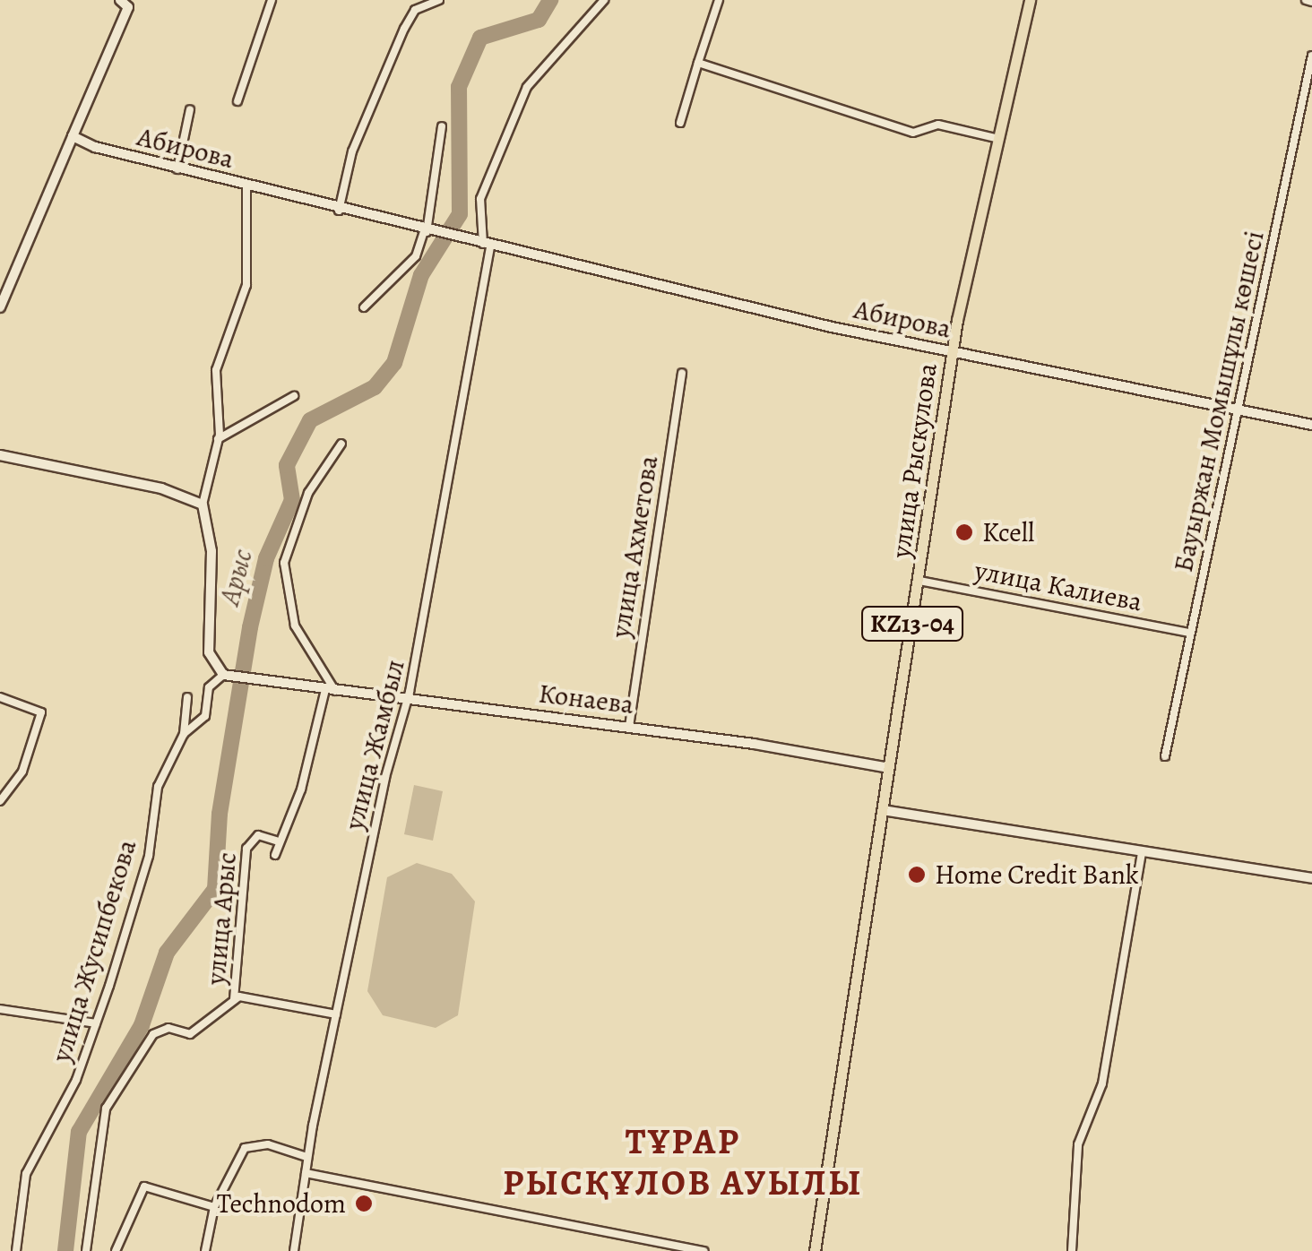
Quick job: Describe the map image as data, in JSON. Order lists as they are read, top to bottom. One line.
{"streets":{"main road":["улица Рыскулова","KZ13-04"],"street":["Абирова","Бауыржан Момышұлы көшесі","улица Ахметова","улица Калиева","Конаева","улица Жамбыл","улица Арыс","улица Жусипбекова"]},"crossings":[["Абирова","Бауыржан Момышұлы көшесі"],["Абирова","улица Рыскулова"],["Абирова","улица Жамбыл"],["Бауыржан Момышұлы көшесі","улица Калиева"],["улица Рыскулова","улица Калиева"],["улица Рыскулова","Конаева"],["улица Ахметова","Конаева"],["Конаева","улица Жамбыл"],["Конаева","улица Арыс"],["Конаева","улица Жусипбекова"]],"districts":["ТҰРАР РЫСҚҰЛОВ АУЫЛЫ"],"water":["Арыс"],"places":["Kcell","Home Credit Bank","Technodom"]}
